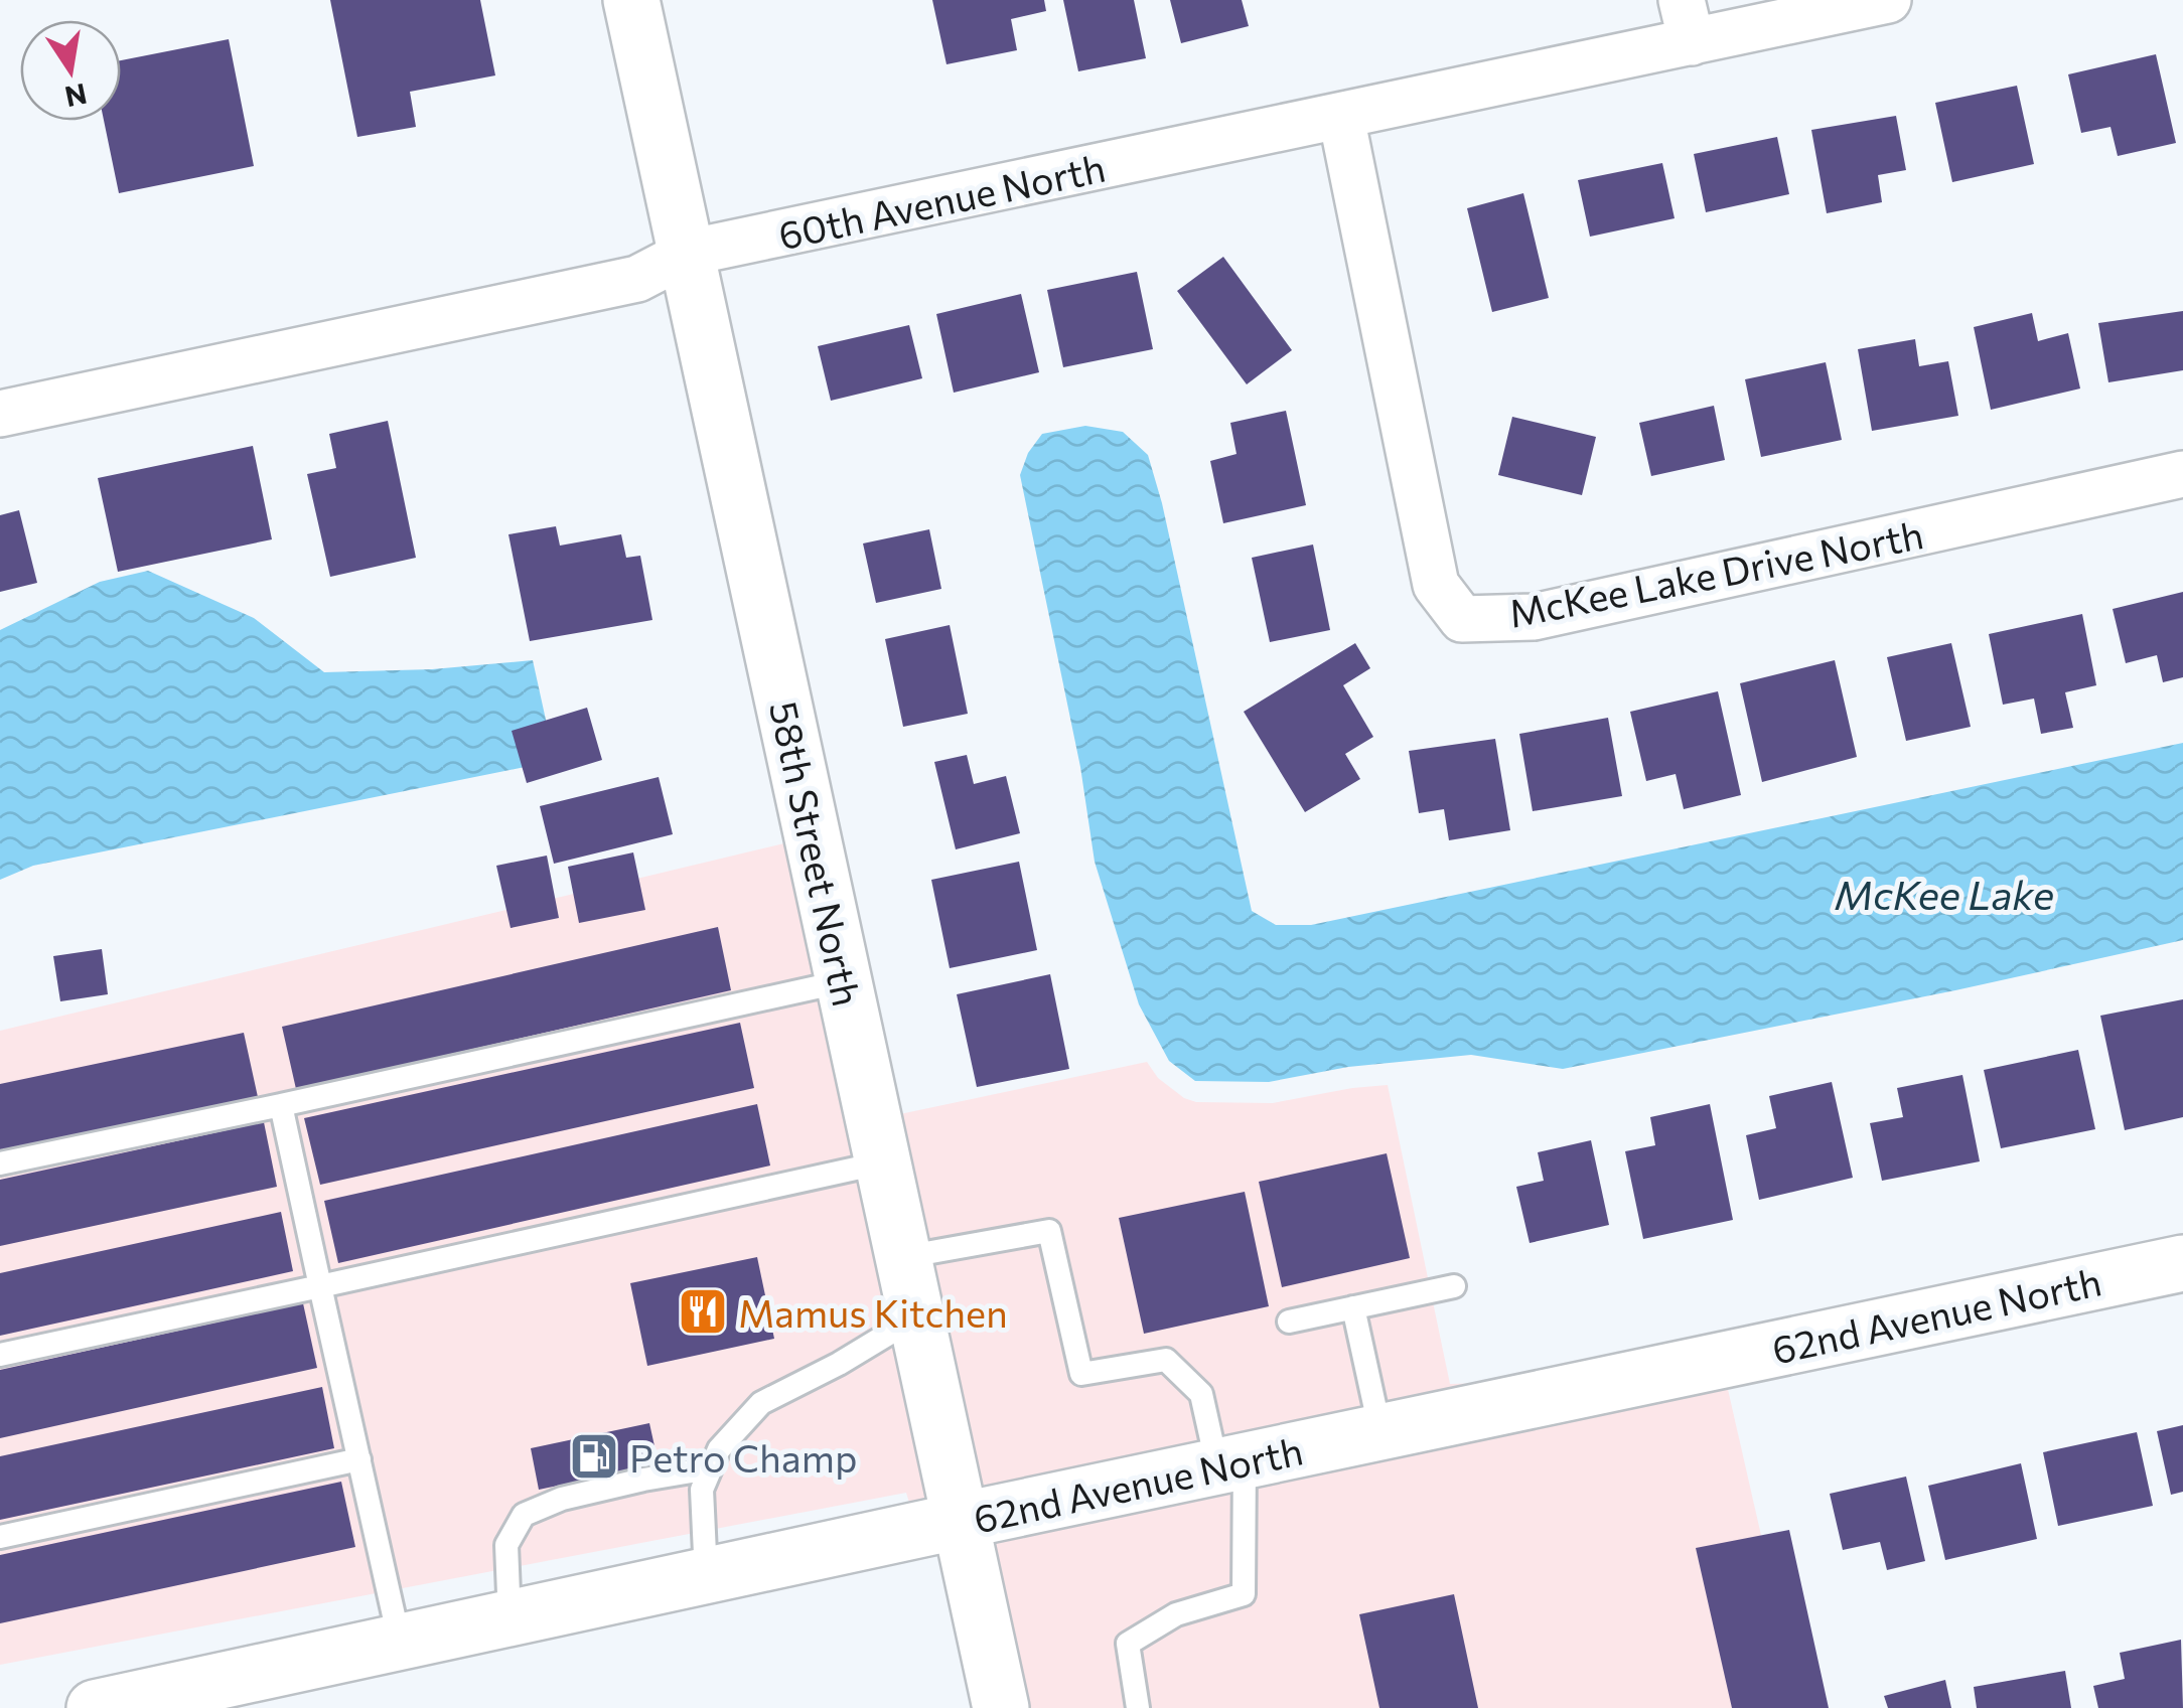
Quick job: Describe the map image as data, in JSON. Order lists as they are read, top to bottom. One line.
{"streets":{"street":["60th Avenue North","McKee Lake Drive North","58th Street North","62nd Avenue North"]},"crossings":[["60th Avenue North","McKee Lake Drive North"],["60th Avenue North","58th Street North"],["58th Street North","62nd Avenue North"]],"water":["McKee Lake"],"places":{"restaurant":["Mamus Kitchen"],"fuel station":["Petro Champ"]},"north":"bottom"}
